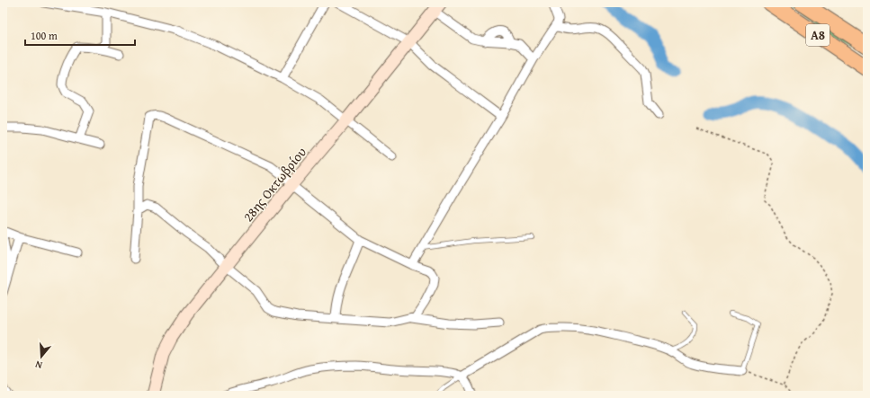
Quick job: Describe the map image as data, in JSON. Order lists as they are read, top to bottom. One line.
{"streets":{"highway":["Α8"],"street":["28ης Οκτωβρίου"]},"scale_bar":"100 m","north":"bottom"}
